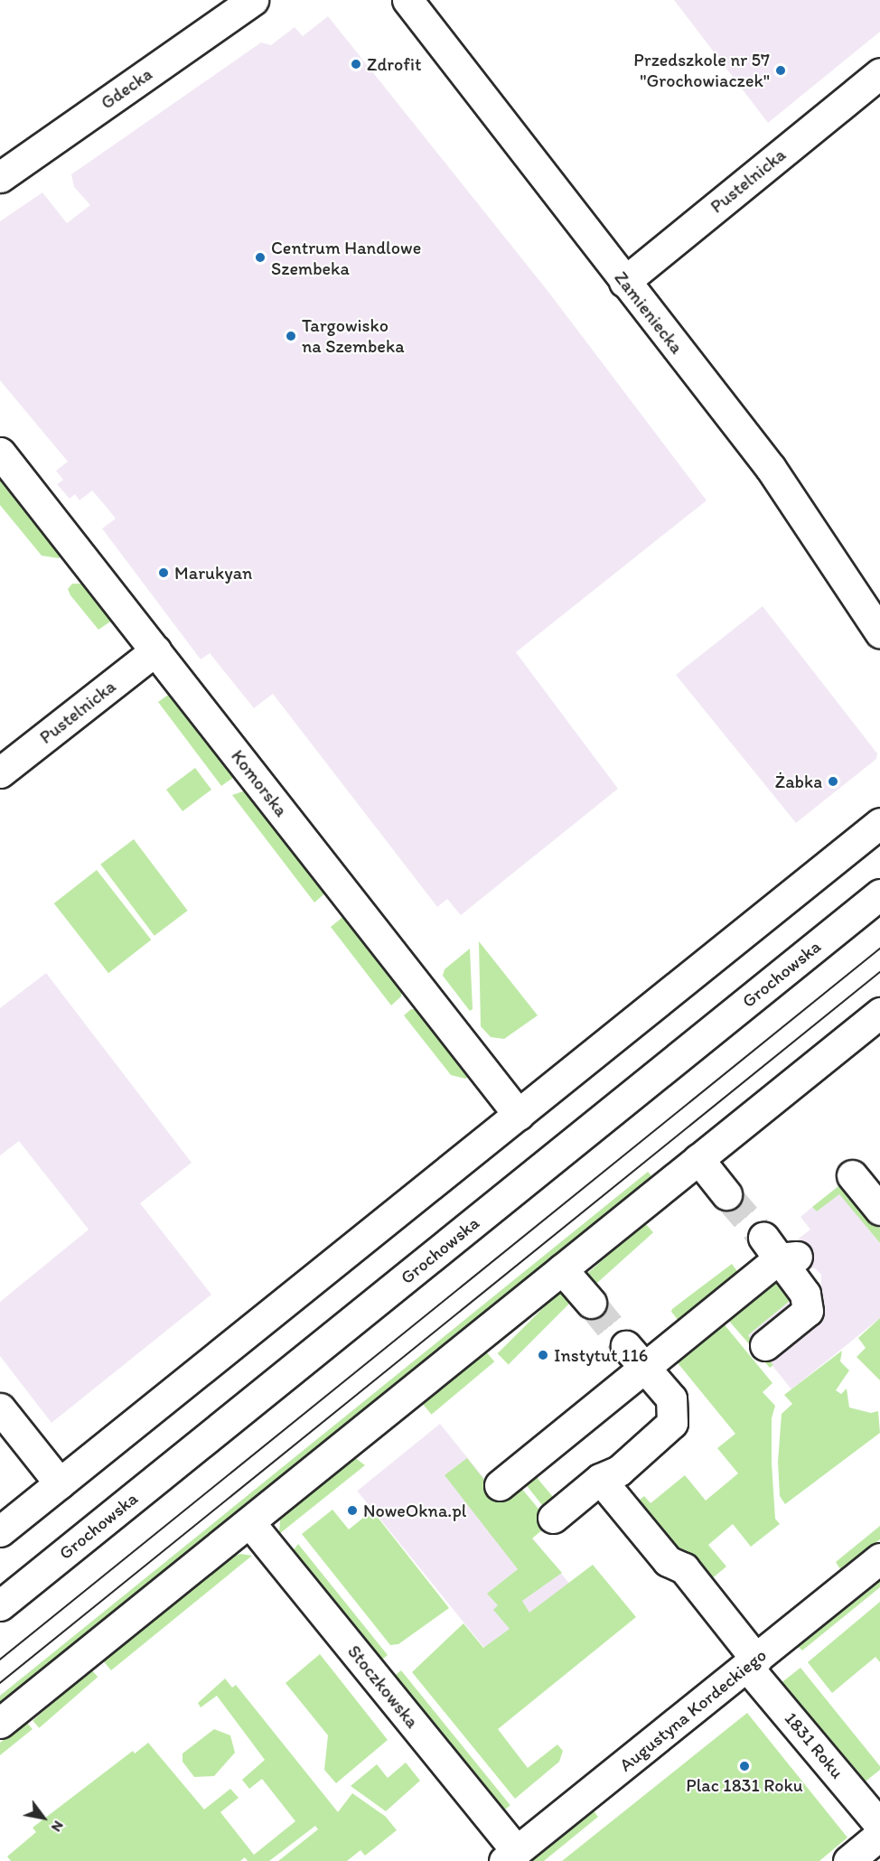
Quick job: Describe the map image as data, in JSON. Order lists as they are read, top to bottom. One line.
{"streets":{"street":["Gdecka","Pustelnicka","Zamieniecka","Komorska","Grochowska","Stoczkowska","Augustyna Kordeckiego","1831 Roku"]},"crossings":[["Pustelnicka","Zamieniecka"],["Pustelnicka","Komorska"],["Stoczkowska","Augustyna Kordeckiego"],["Augustyna Kordeckiego","1831 Roku"]],"places":["Zdrofit","Przedszkole nr 57 \"Grochowiaczek\"","Centrum Handlowe Szembeka","Targowisko na Szembeka","Marukyan","Żabka","Instytut 116","NoweOkna.pl","Plac 1831 Roku"],"north":"bottom right"}
